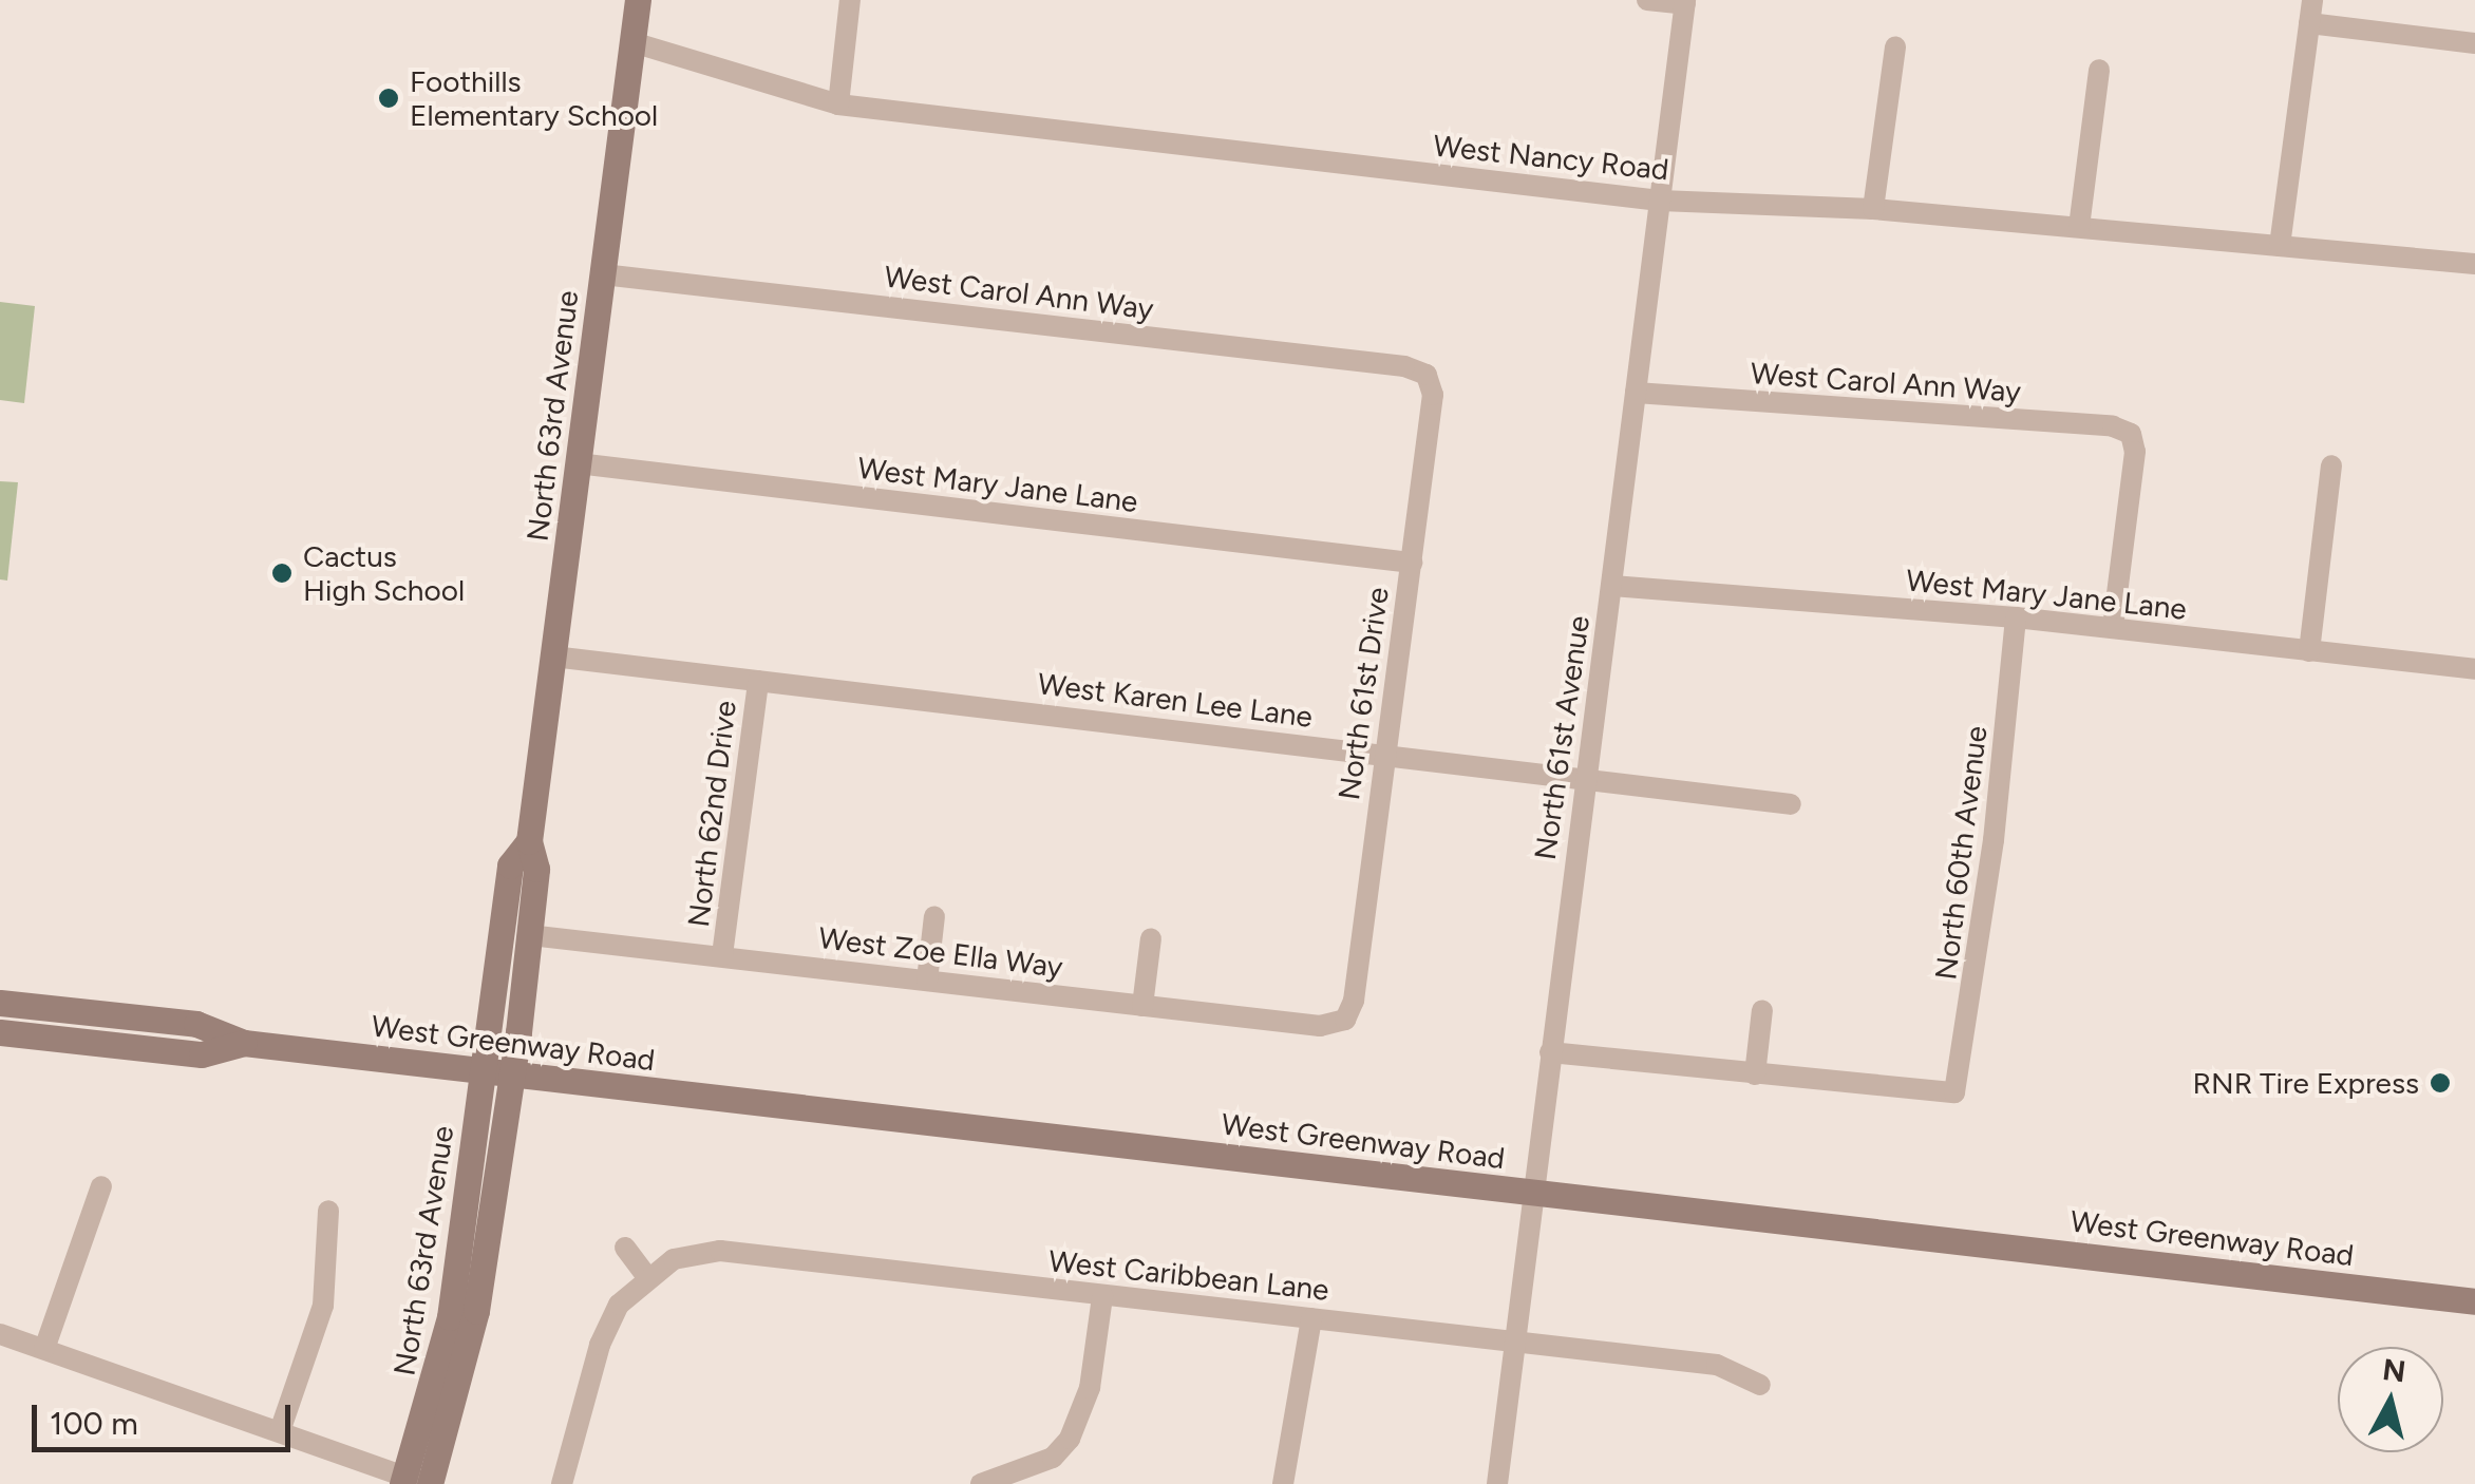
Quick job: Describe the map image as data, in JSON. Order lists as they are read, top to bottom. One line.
{"streets":{"main road":["North 63rd Avenue","West Greenway Road"],"street":["West Nancy Road","West Carol Ann Way","West Mary Jane Lane","North 61st Drive","West Karen Lee Lane","North 61st Avenue","North 62nd Drive","North 60th Avenue","West Zoe Ella Way","West Caribbean Lane"]},"crossings":[["West Nancy Road","North 63rd Avenue"],["West Nancy Road","North 61st Avenue"],["West Carol Ann Way","North 63rd Avenue"],["West Carol Ann Way","West Mary Jane Lane"],["West Carol Ann Way","North 61st Drive"],["West Carol Ann Way","North 61st Avenue"],["North 63rd Avenue","West Mary Jane Lane"],["North 63rd Avenue","West Karen Lee Lane"],["North 63rd Avenue","West Zoe Ella Way"],["North 63rd Avenue","West Greenway Road"],["West Mary Jane Lane","North 61st Drive"],["West Mary Jane Lane","North 61st Avenue"],["West Mary Jane Lane","North 60th Avenue"],["North 61st Drive","West Karen Lee Lane"],["North 61st Drive","West Zoe Ella Way"],["West Karen Lee Lane","North 61st Avenue"],["West Karen Lee Lane","North 62nd Drive"],["North 61st Avenue","West Greenway Road"],["North 61st Avenue","West Caribbean Lane"],["North 62nd Drive","West Zoe Ella Way"]],"places":["Foothills Elementary School","Cactus High School","RNR Tire Express"],"scale_bar":"100 m","north":"top"}
